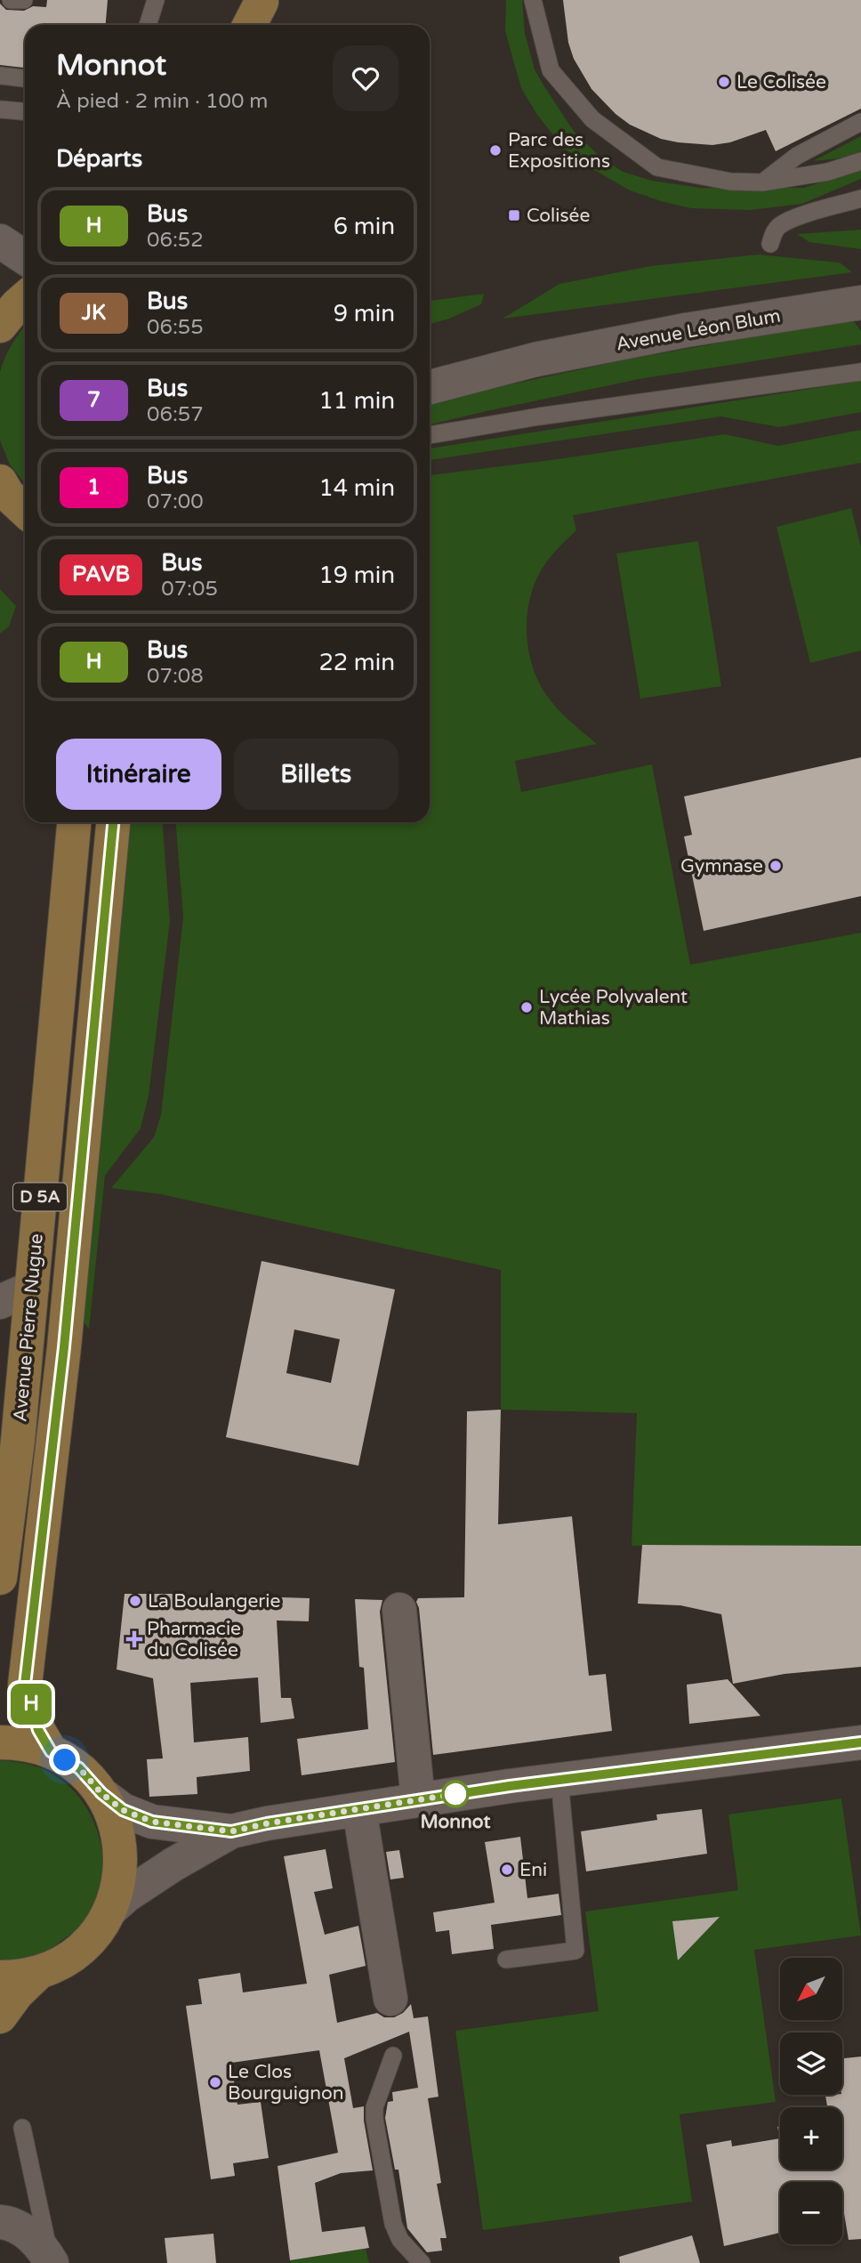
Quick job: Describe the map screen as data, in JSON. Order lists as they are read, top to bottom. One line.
{"streets":{"main road":["Avenue Léon Blum","D 5A","Avenue Pierre Nugue"]},"places":{"other":["Le Colisée","Parc des Expositions","Gymnase","Lycée Polyvalent Mathias","La Boulangerie","Monnot","Eni","Le Clos Bourguignon"],"transit":["Colisée"],"health":["Pharmacie du Colisée"]},"lines":["bus line H"],"north":"bottom left","page":{"on_map":"H","heading":[["Monnot","À pied · 2 min · 100 m"],"Départs"],"list":[{"mark":"H","name":"Bus","note":"06:52","value":"6 min"},{"mark":"JK","name":"Bus","note":"06:55","value":"9 min"},{"mark":"7","name":"Bus","note":"06:57","value":"11 min"},{"mark":"1","name":"Bus","note":"07:00","value":"14 min"},{"mark":"PAVB","name":"Bus","note":"07:05","value":"19 min"},{"mark":"H","name":"Bus","note":"07:08","value":"22 min"}],"buttons":["Itinéraire","Billets"],"map_buttons":["+","−"]}}
